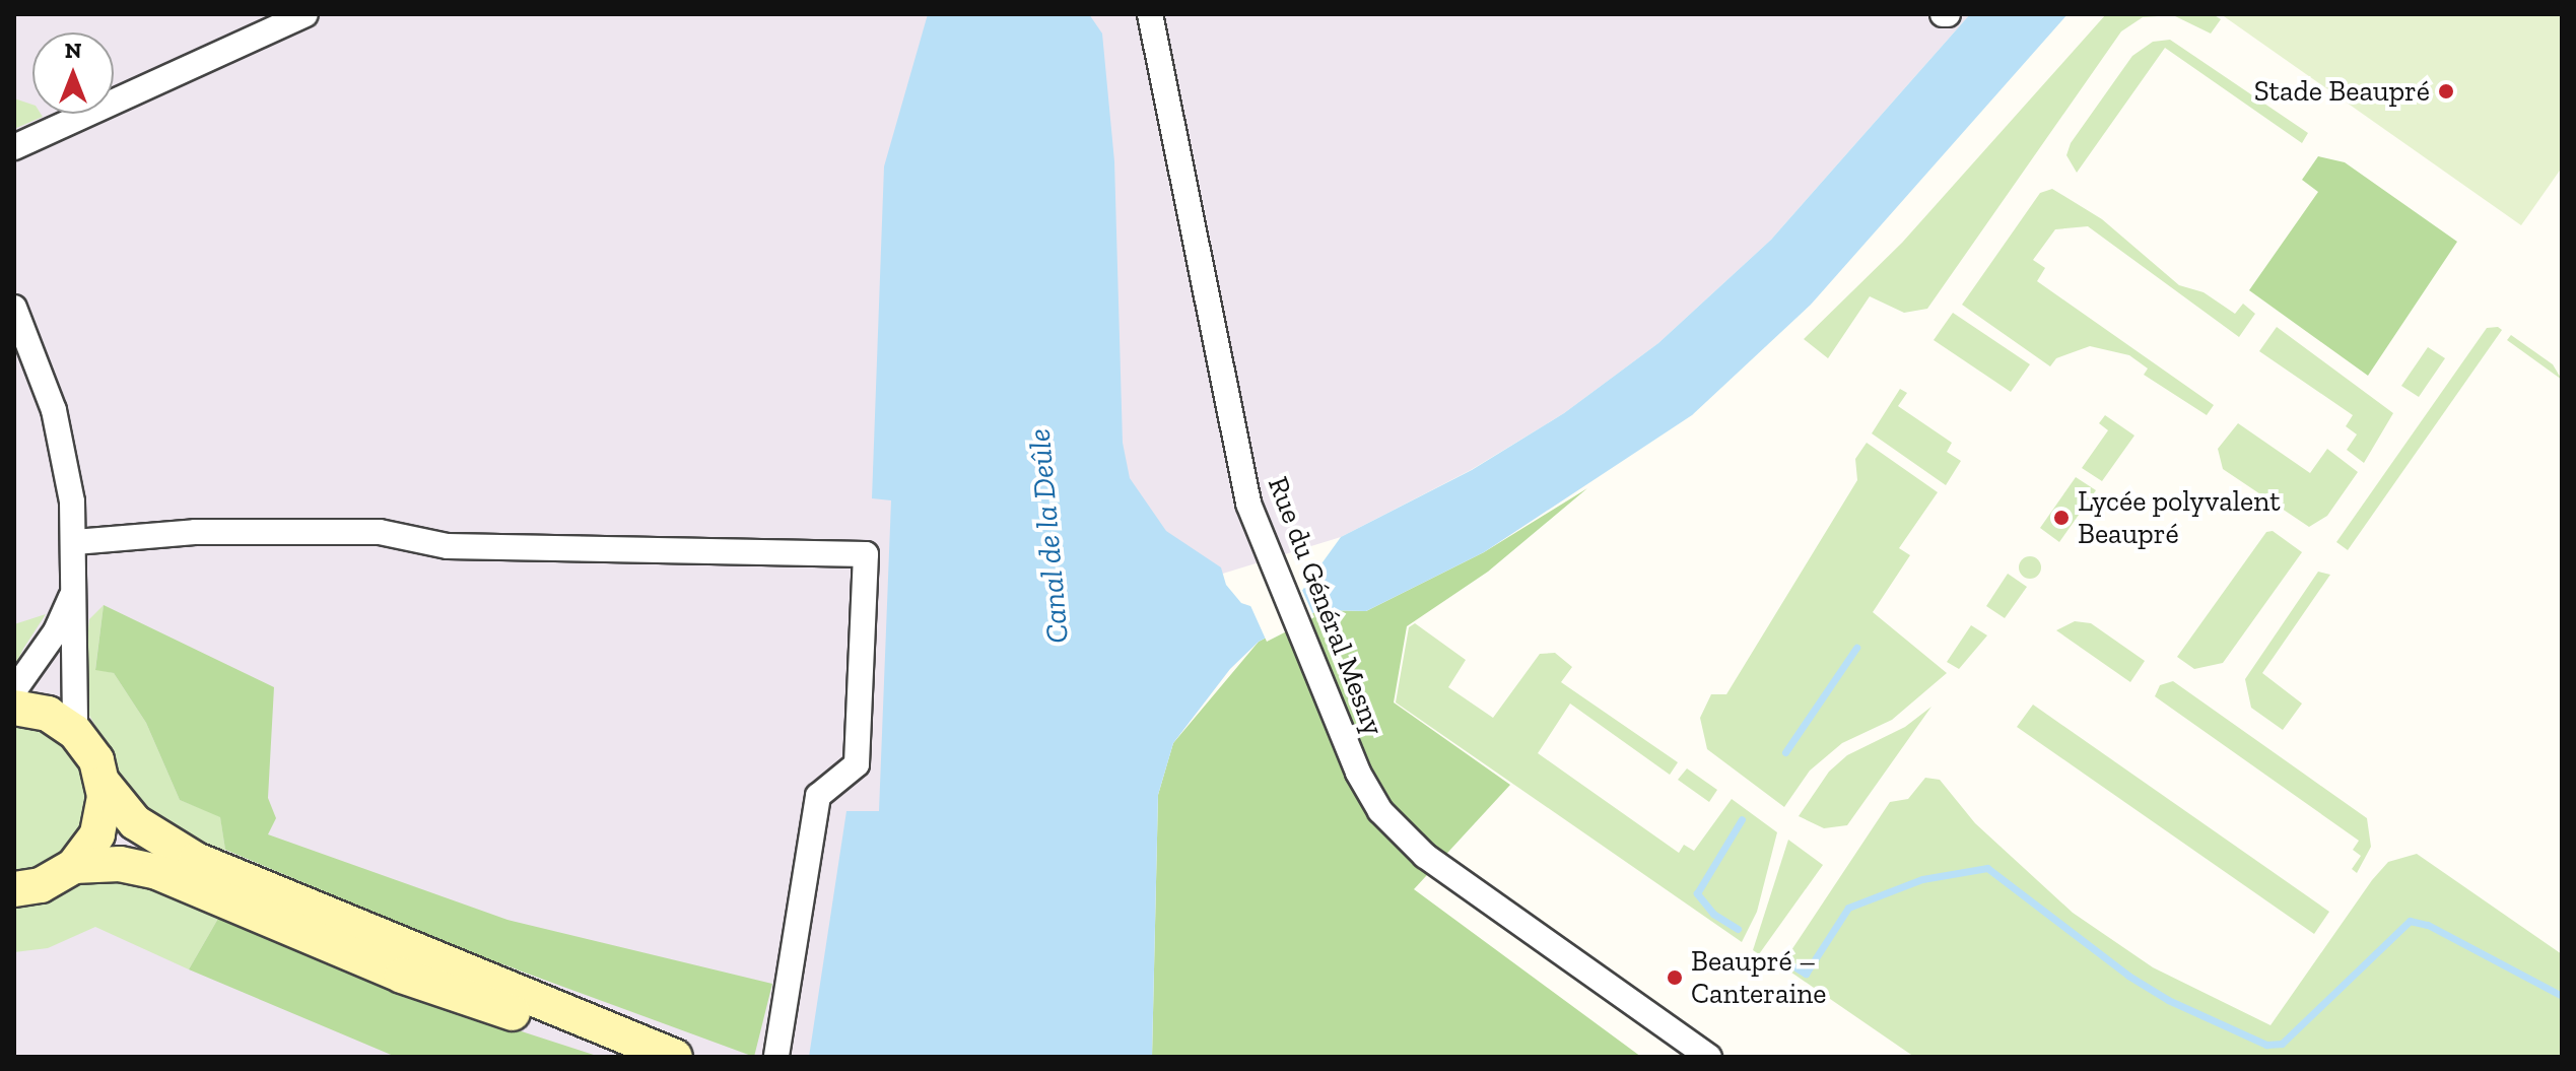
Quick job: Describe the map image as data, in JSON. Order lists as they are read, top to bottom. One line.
{"streets":{"street":["Rue du Général Mesny"]},"water":["Canal de la Deûle"],"places":["Stade Beaupré","Lycée polyvalent Beaupré","Beaupré – Canteraine"],"north":"top"}
